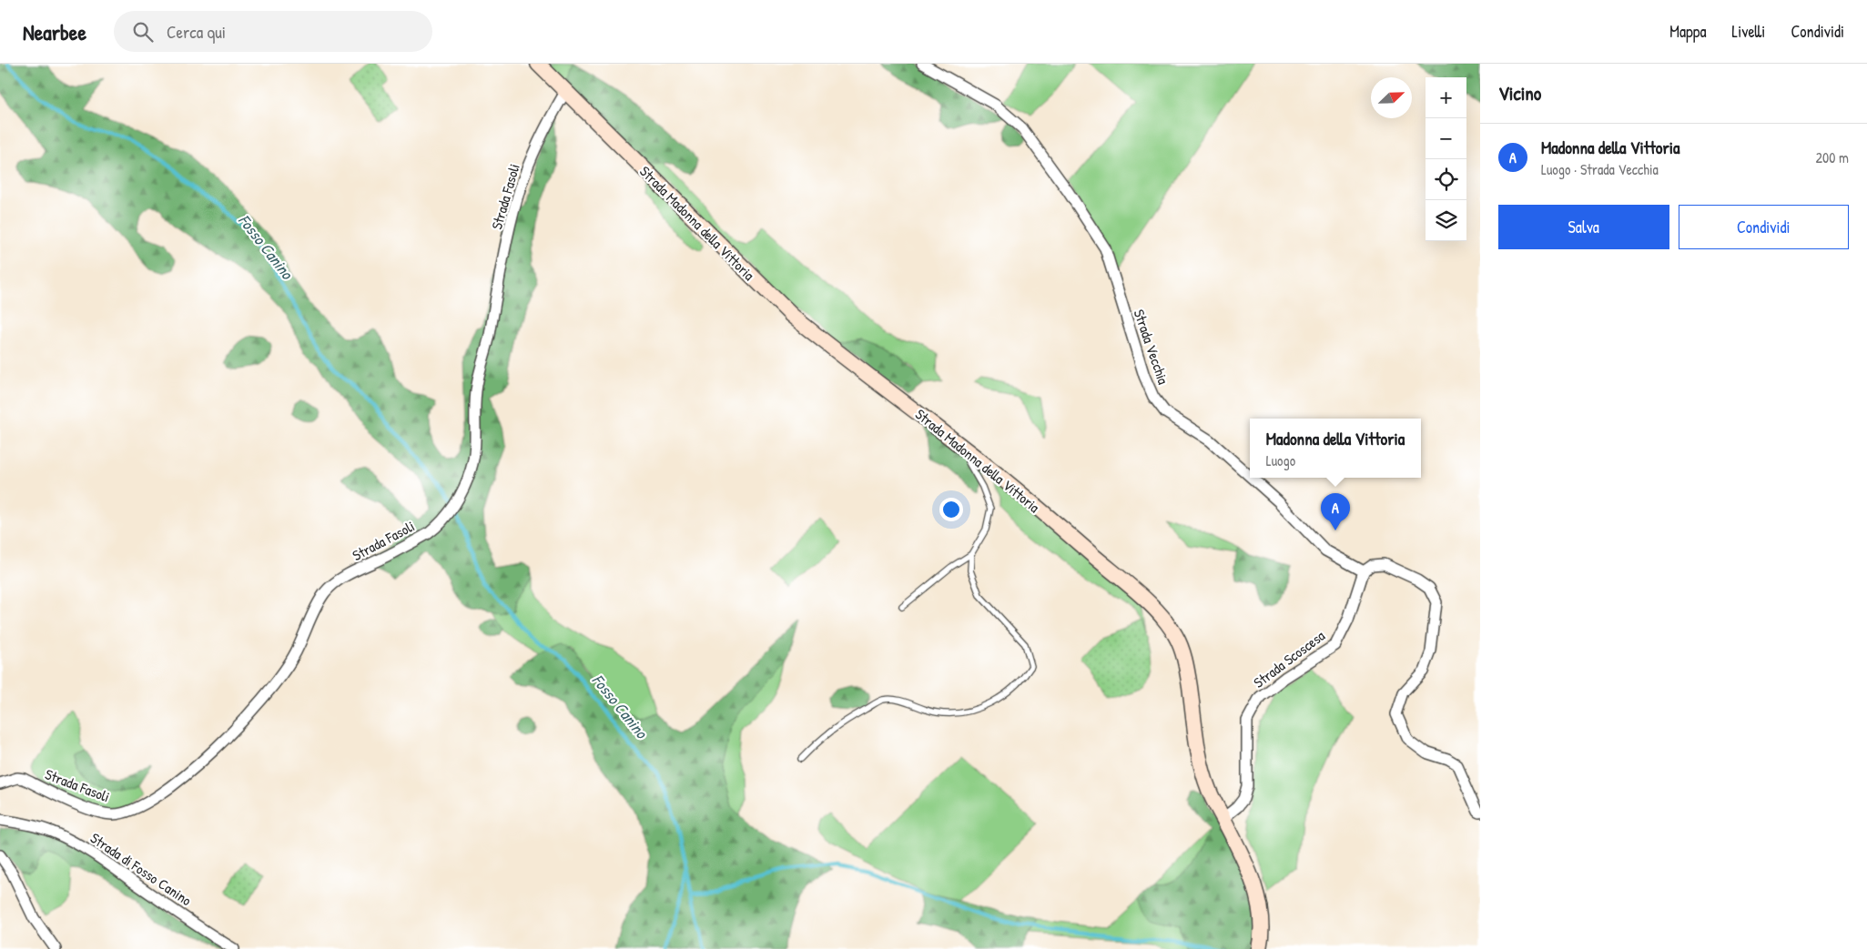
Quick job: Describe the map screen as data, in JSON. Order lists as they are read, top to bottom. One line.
{"streets":{"street":["Strada Fasoli","Strada Madonna della Vittoria","Strada Vecchia","Strada Scoscesa","Strada di Fosso Canino"]},"crossings":[["Strada Fasoli","Strada Madonna della Vittoria"],["Strada Madonna della Vittoria","Strada Scoscesa"],["Strada Vecchia","Strada Scoscesa"]],"water":["Fosso Canino"],"north":"top right","page":{"header":"Nearbee","search":"Cerca qui","nav":["Mappa","Livelli","Condividi"],"heading":"Vicino","map_buttons":["+","−"],"list":[{"mark":"A","name":"Madonna della Vittoria","note":"Luogo · Strada Vecchia","value":"200 m"}],"buttons":["Salva","Condividi"],"popup":["Madonna della Vittoria","Luogo"],"pins":"A"}}
